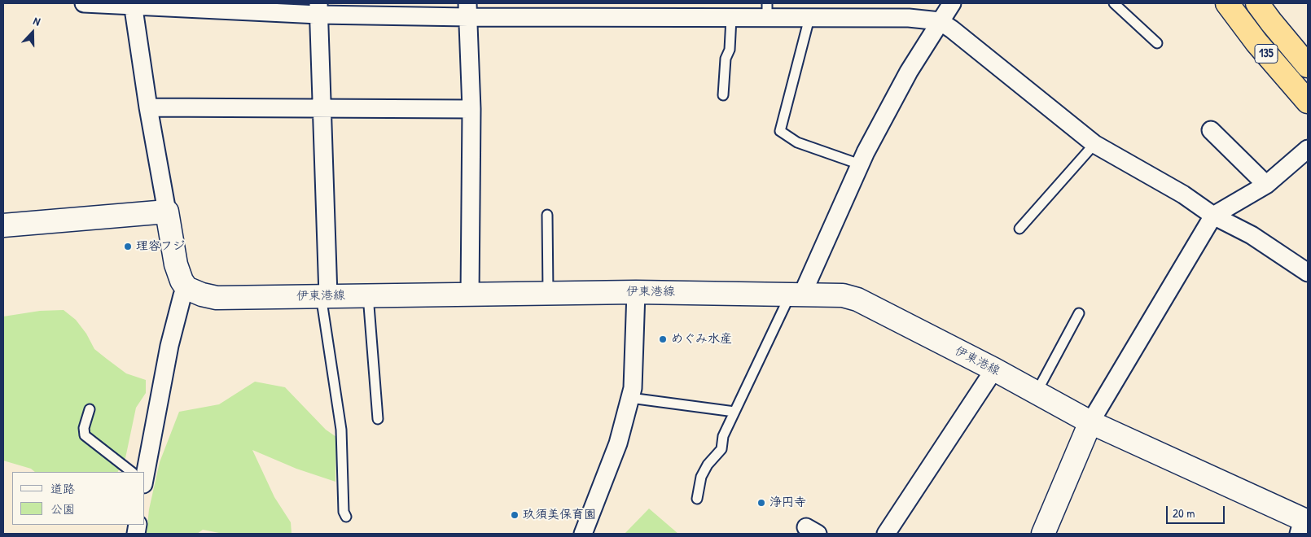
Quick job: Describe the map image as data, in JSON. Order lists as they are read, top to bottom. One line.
{"streets":{"highway":["135"],"main road":["伊東港線"]},"places":["理容フジ","めぐみ水産","浄円寺","玖須美保育園"],"legend":["道路","公園"],"scale_bar":"20 m","north":"top"}
